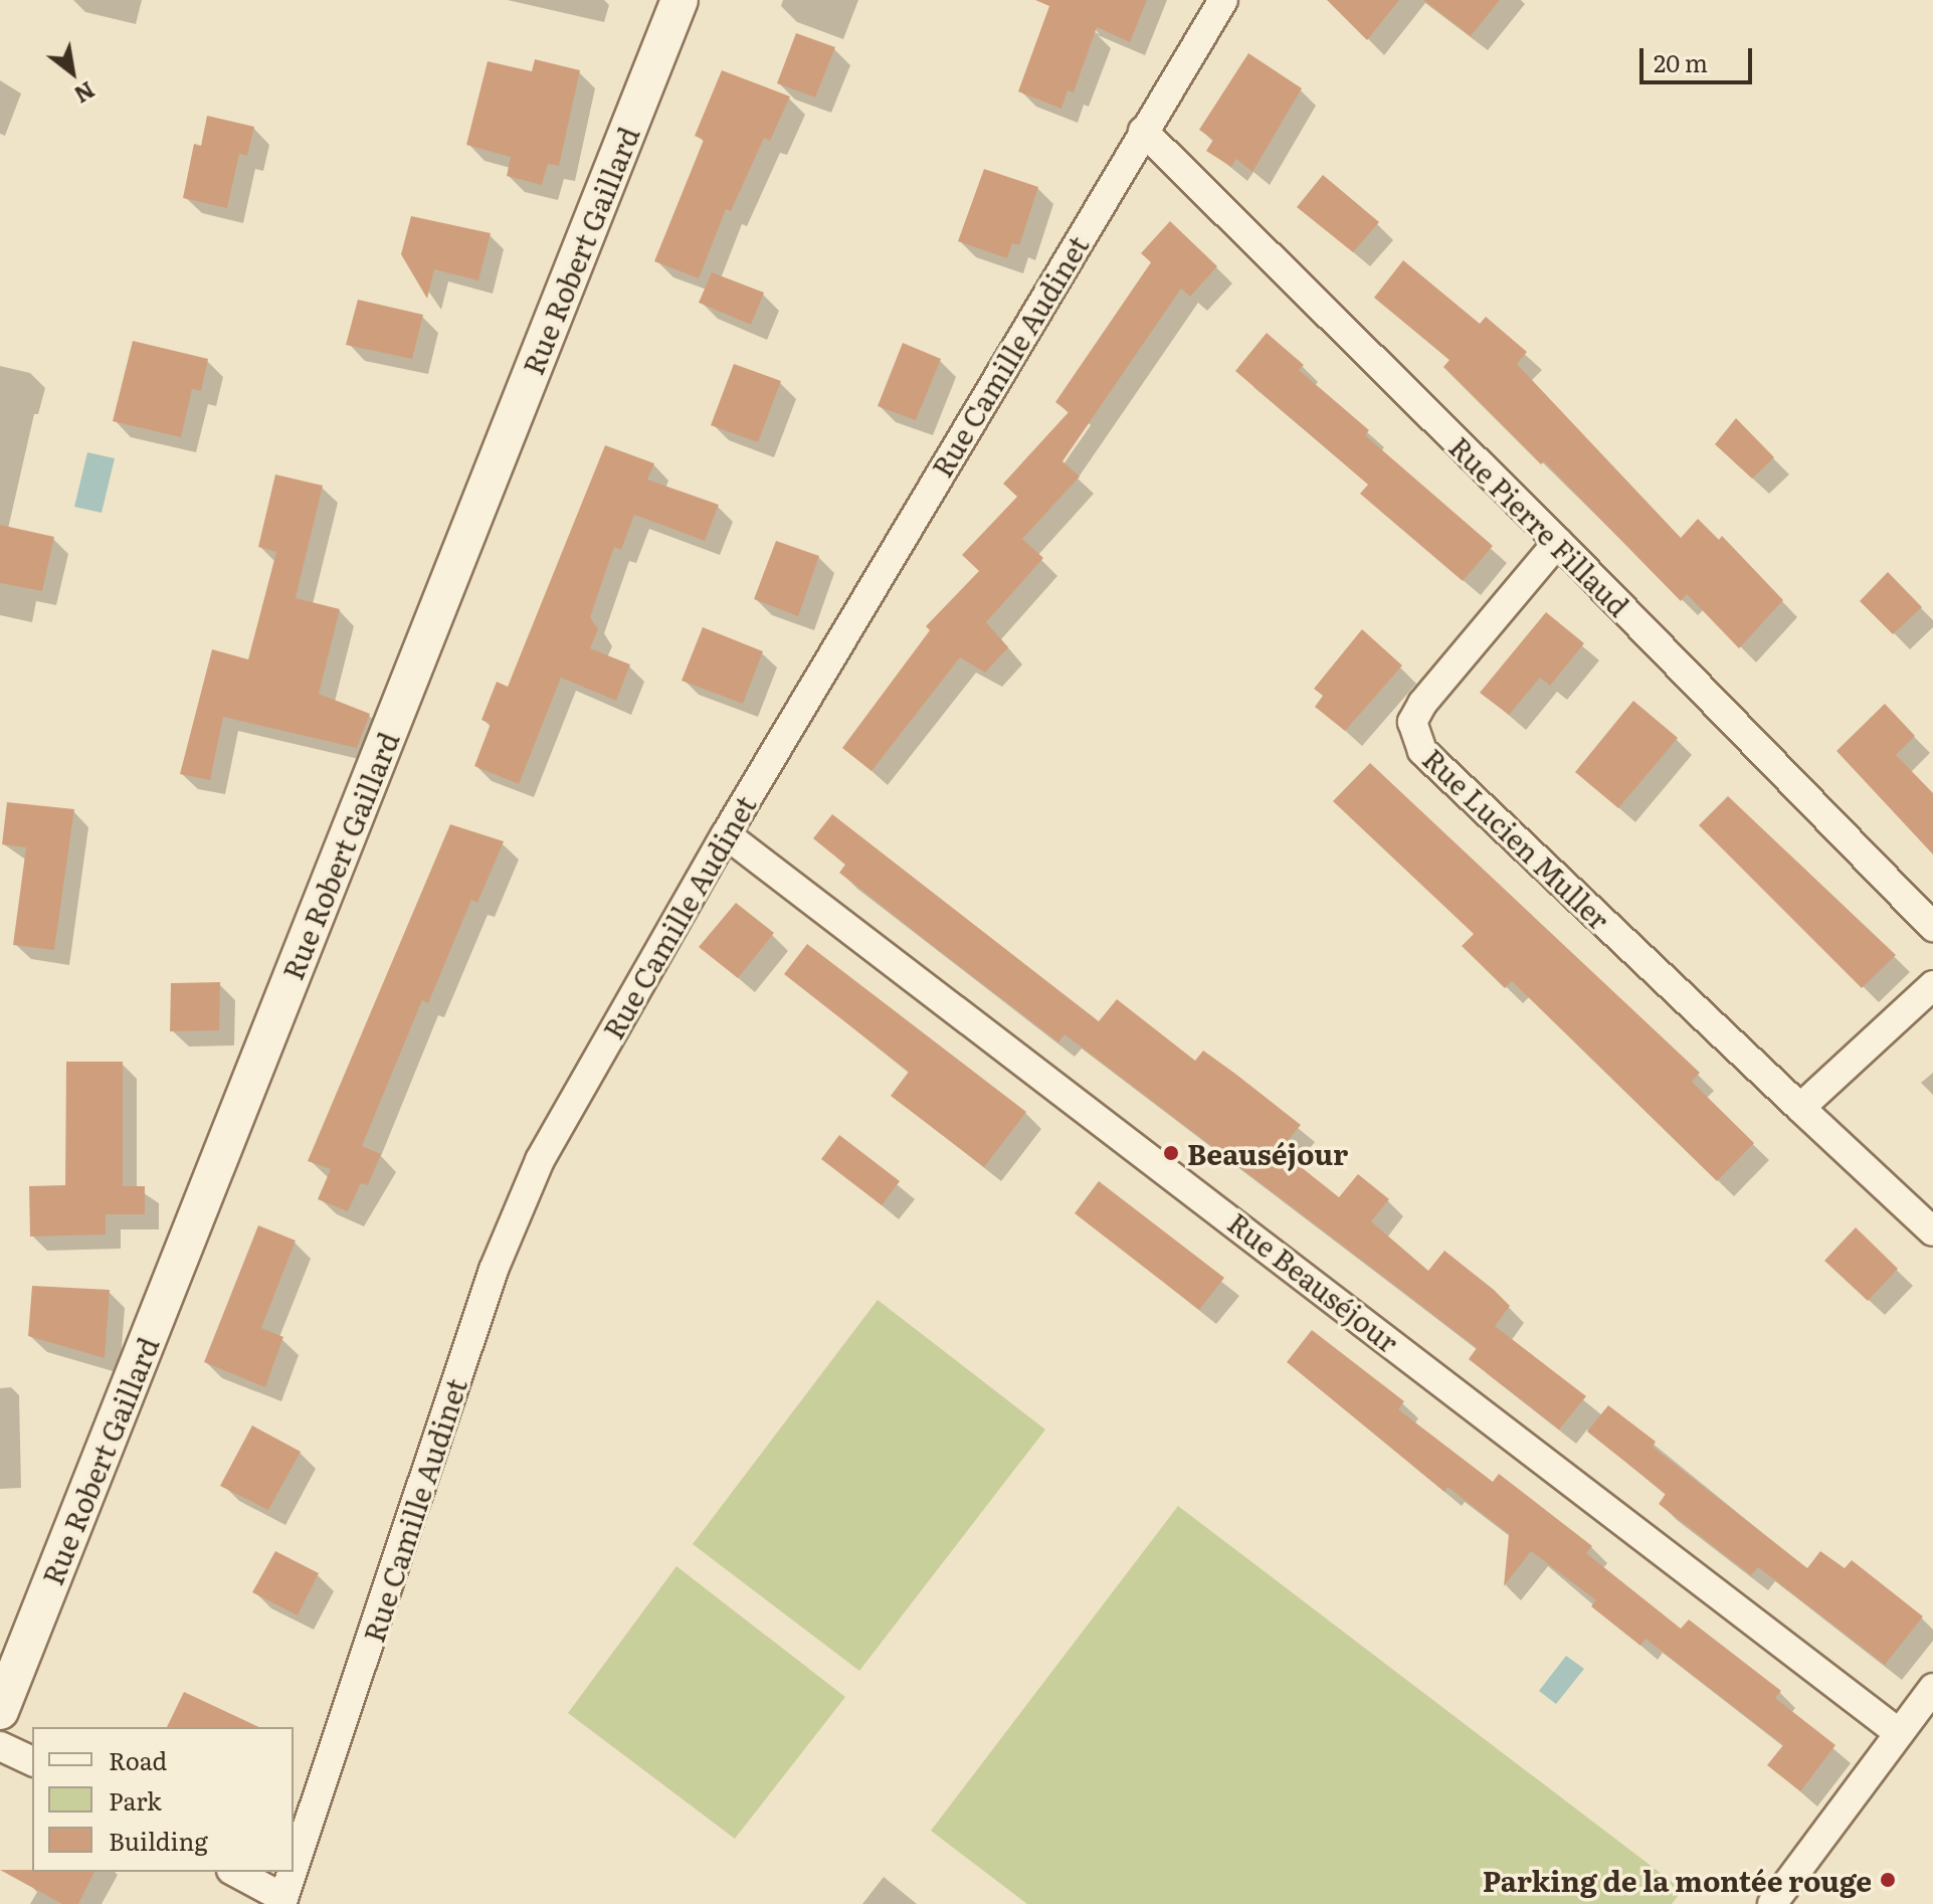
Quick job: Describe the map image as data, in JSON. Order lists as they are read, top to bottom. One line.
{"streets":{"street":["Rue Robert Gaillard","Rue Camille Audinet","Rue Pierre Fillaud","Rue Lucien Muller","Rue Beauséjour"]},"crossings":[["Rue Camille Audinet","Rue Pierre Fillaud"],["Rue Camille Audinet","Rue Beauséjour"],["Rue Pierre Fillaud","Rue Lucien Muller"]],"places":["Beauséjour","Parking de la montée rouge"],"legend":["Road","Park","Building"],"scale_bar":"20 m","north":"bottom right"}
